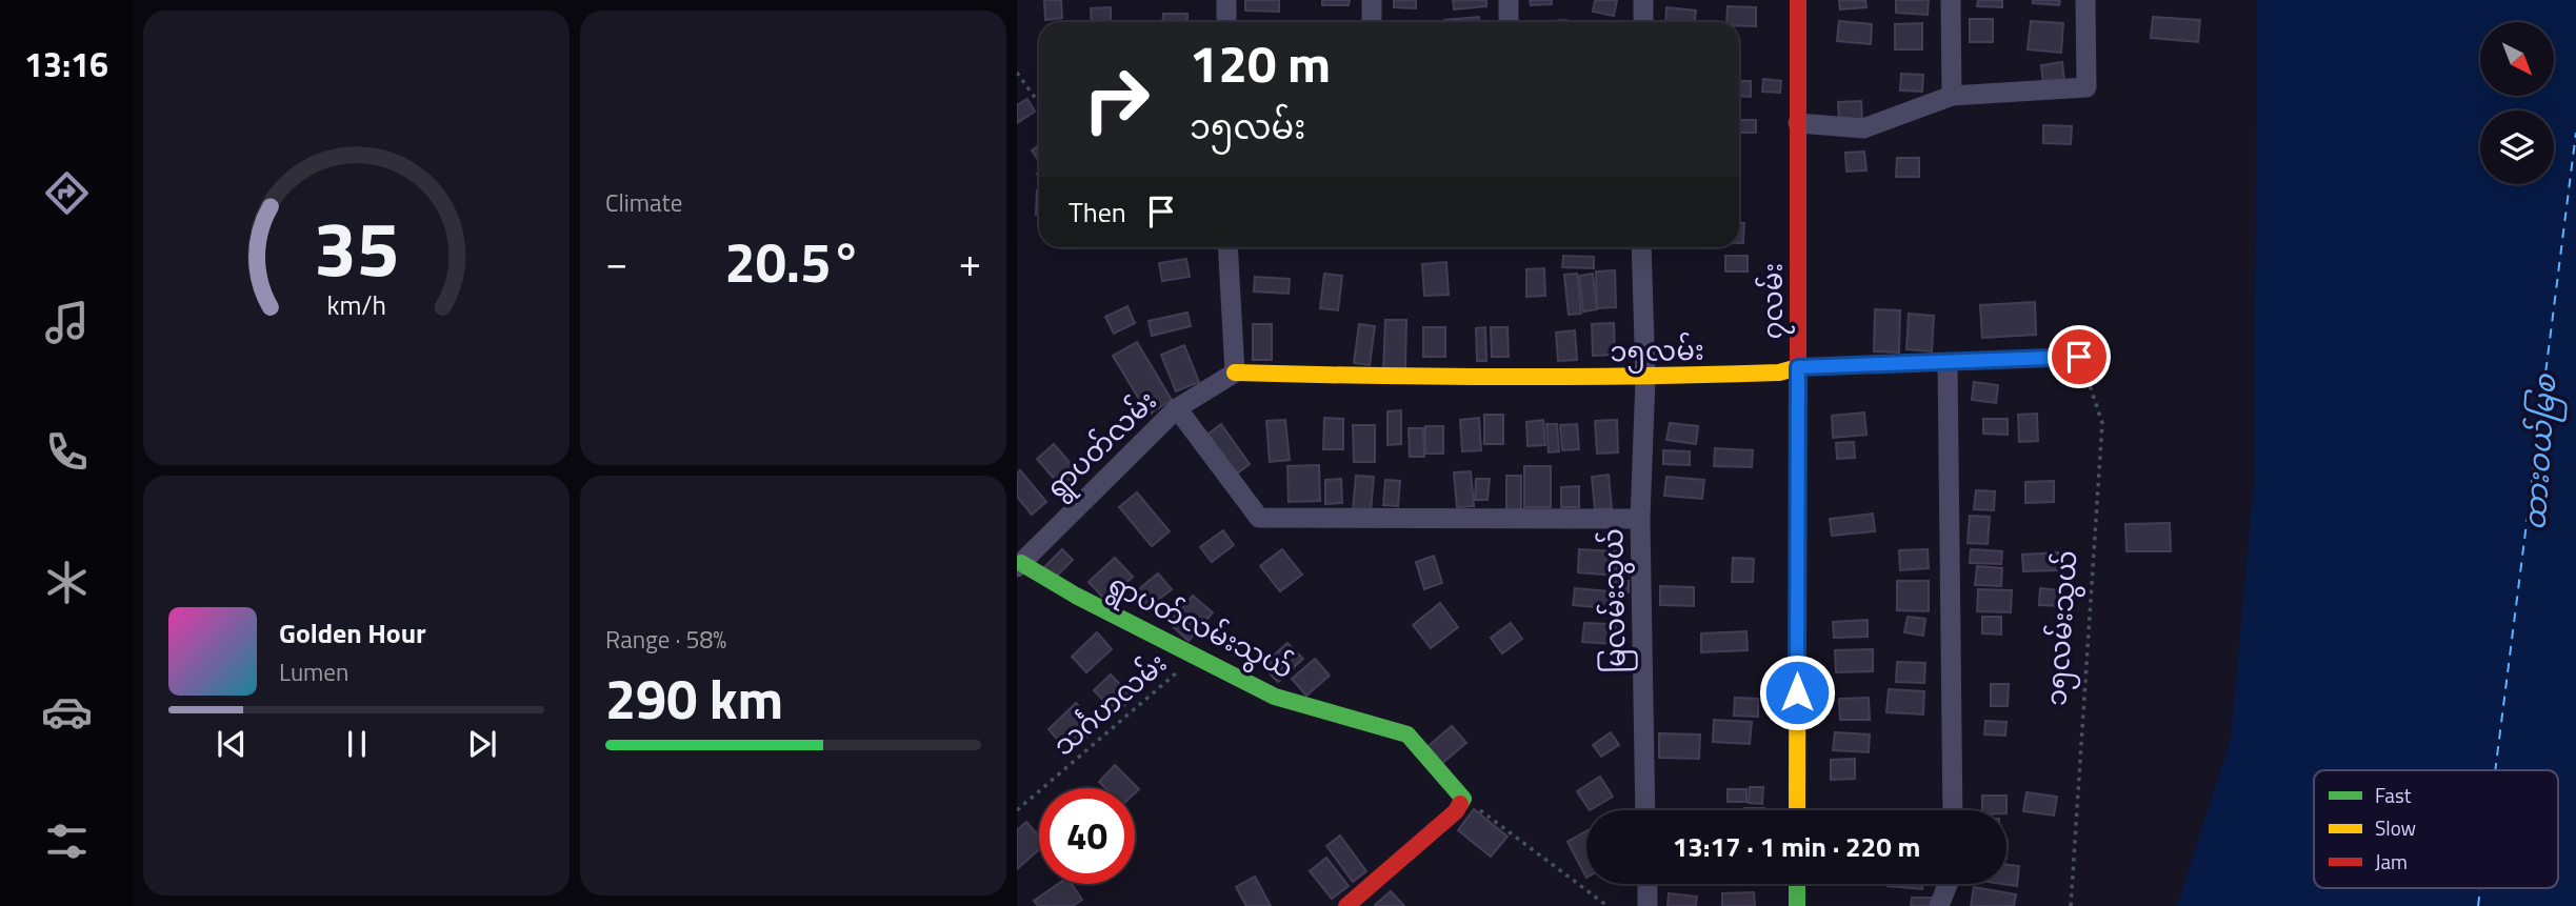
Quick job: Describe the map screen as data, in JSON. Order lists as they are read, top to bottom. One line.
{"streets":{"street":["၇လမ်း","၁၅လမ်း","ရွာပတ်လမ်း","မြလမ်းသွယ်","ရွာပတ်လမ်းသွယ်"],"path":["၁၅လမ်းသွယ်","သင်္ဂဟလမ်း"]},"crossings":[["၇လမ်း","၁၅လမ်း"],["၁၅လမ်း","ရွာပတ်လမ်း"],["၁၅လမ်း","မြလမ်းသွယ်"],["၁၅လမ်း","၁၅လမ်းသွယ်"],["ရွာပတ်လမ်း","ရွာပတ်လမ်းသွယ်"],["ရွာပတ်လမ်းသွယ်","သင်္ဂဟလမ်း"]],"water":["ထားဝယ်မြစ"],"legend":["Fast","Slow","Jam"],"north":"bottom right","page":{"tabs":"13:16","tile":["Climate",["Range · 58%","290 km"]],"turn":["120 m","၁၅လမ်း"],"then":"Then","heat":["−","20.5°","+"],"song":["Golden Hour","Lumen"],"limit":"40","trip":"13:17 · 1 min · 220 m","gauge":["35","km/h"]}}
